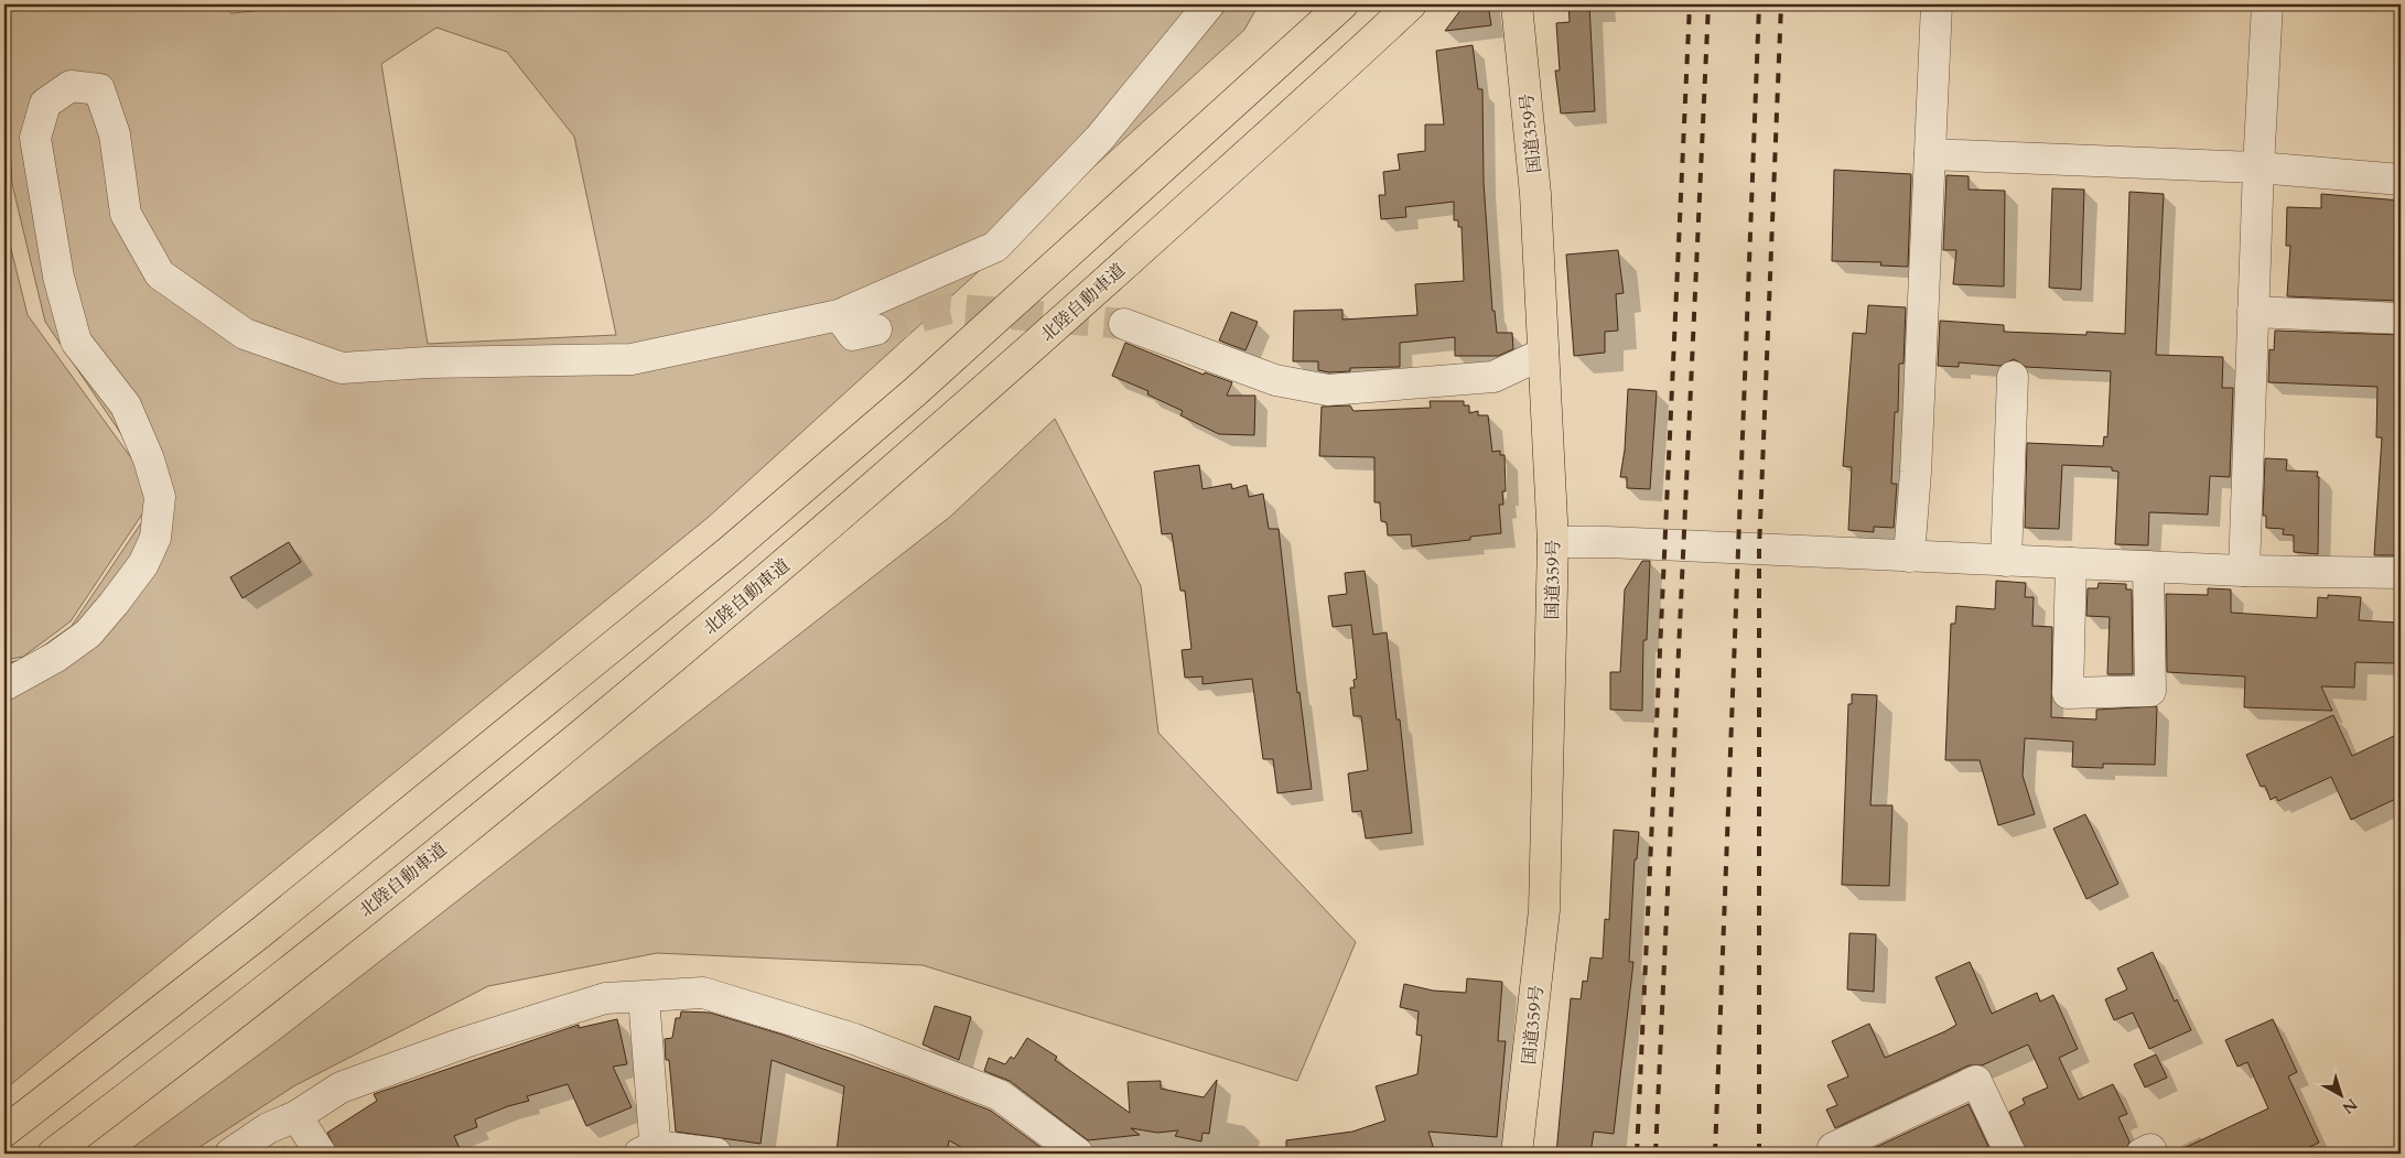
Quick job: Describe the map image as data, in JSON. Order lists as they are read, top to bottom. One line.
{"streets":{"highway":["国道359号","北陸自動車道"]},"north":"bottom right"}
